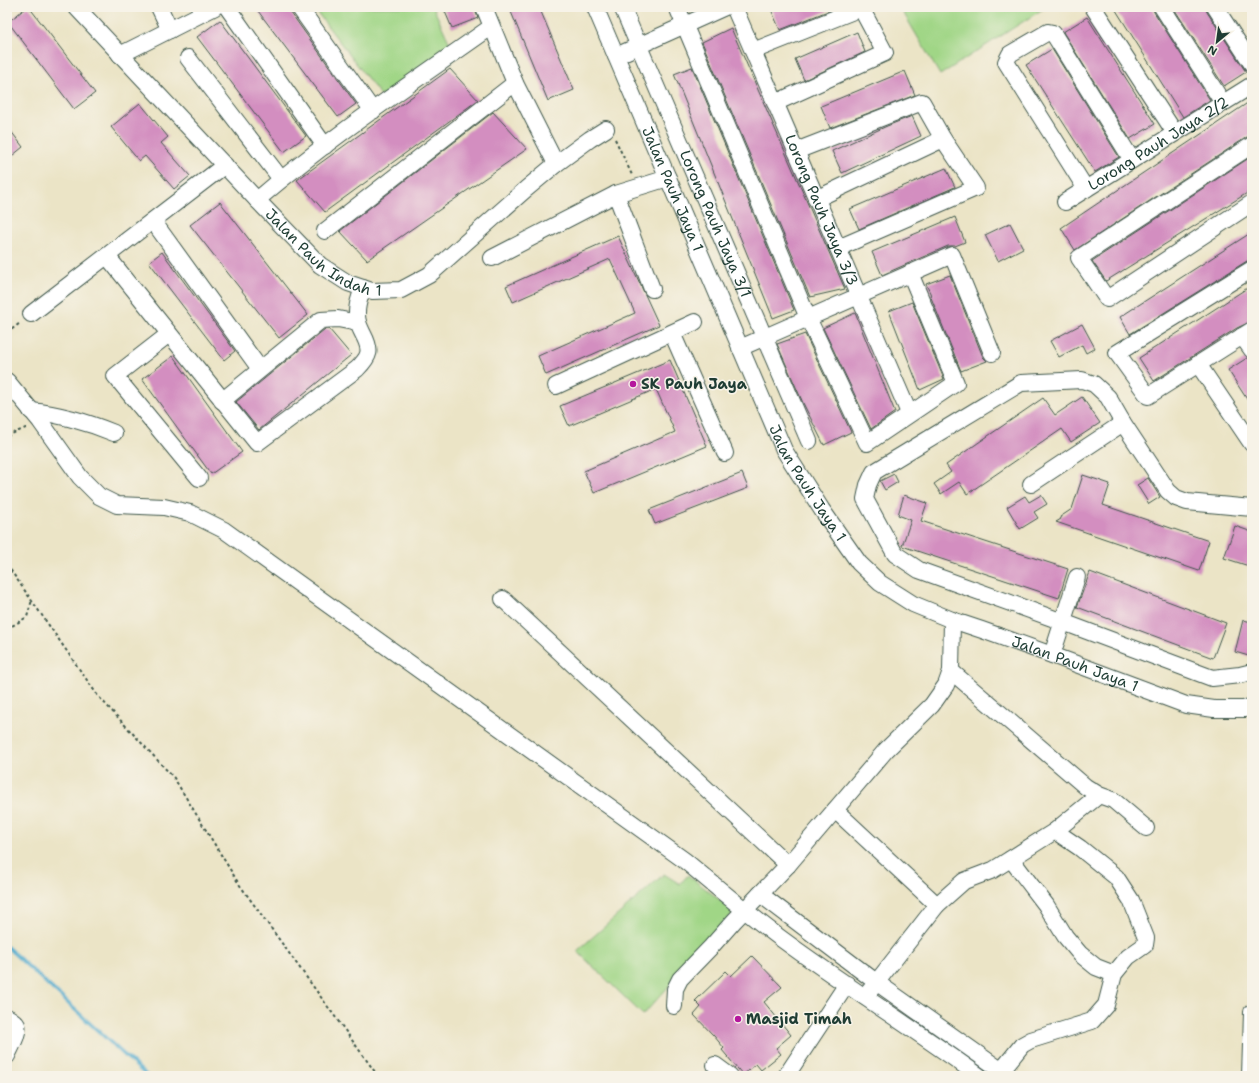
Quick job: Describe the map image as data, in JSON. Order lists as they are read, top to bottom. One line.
{"streets":{"street":["Lorong Pauh Jaya 2/2","Jalan Pauh Jaya 1","Lorong Pauh Jaya 3/3","Lorong Pauh Jaya 3/1","Jalan Pauh Indah 1"]},"places":["SK Pauh Jaya","Masjid Timah"],"north":"bottom left"}
